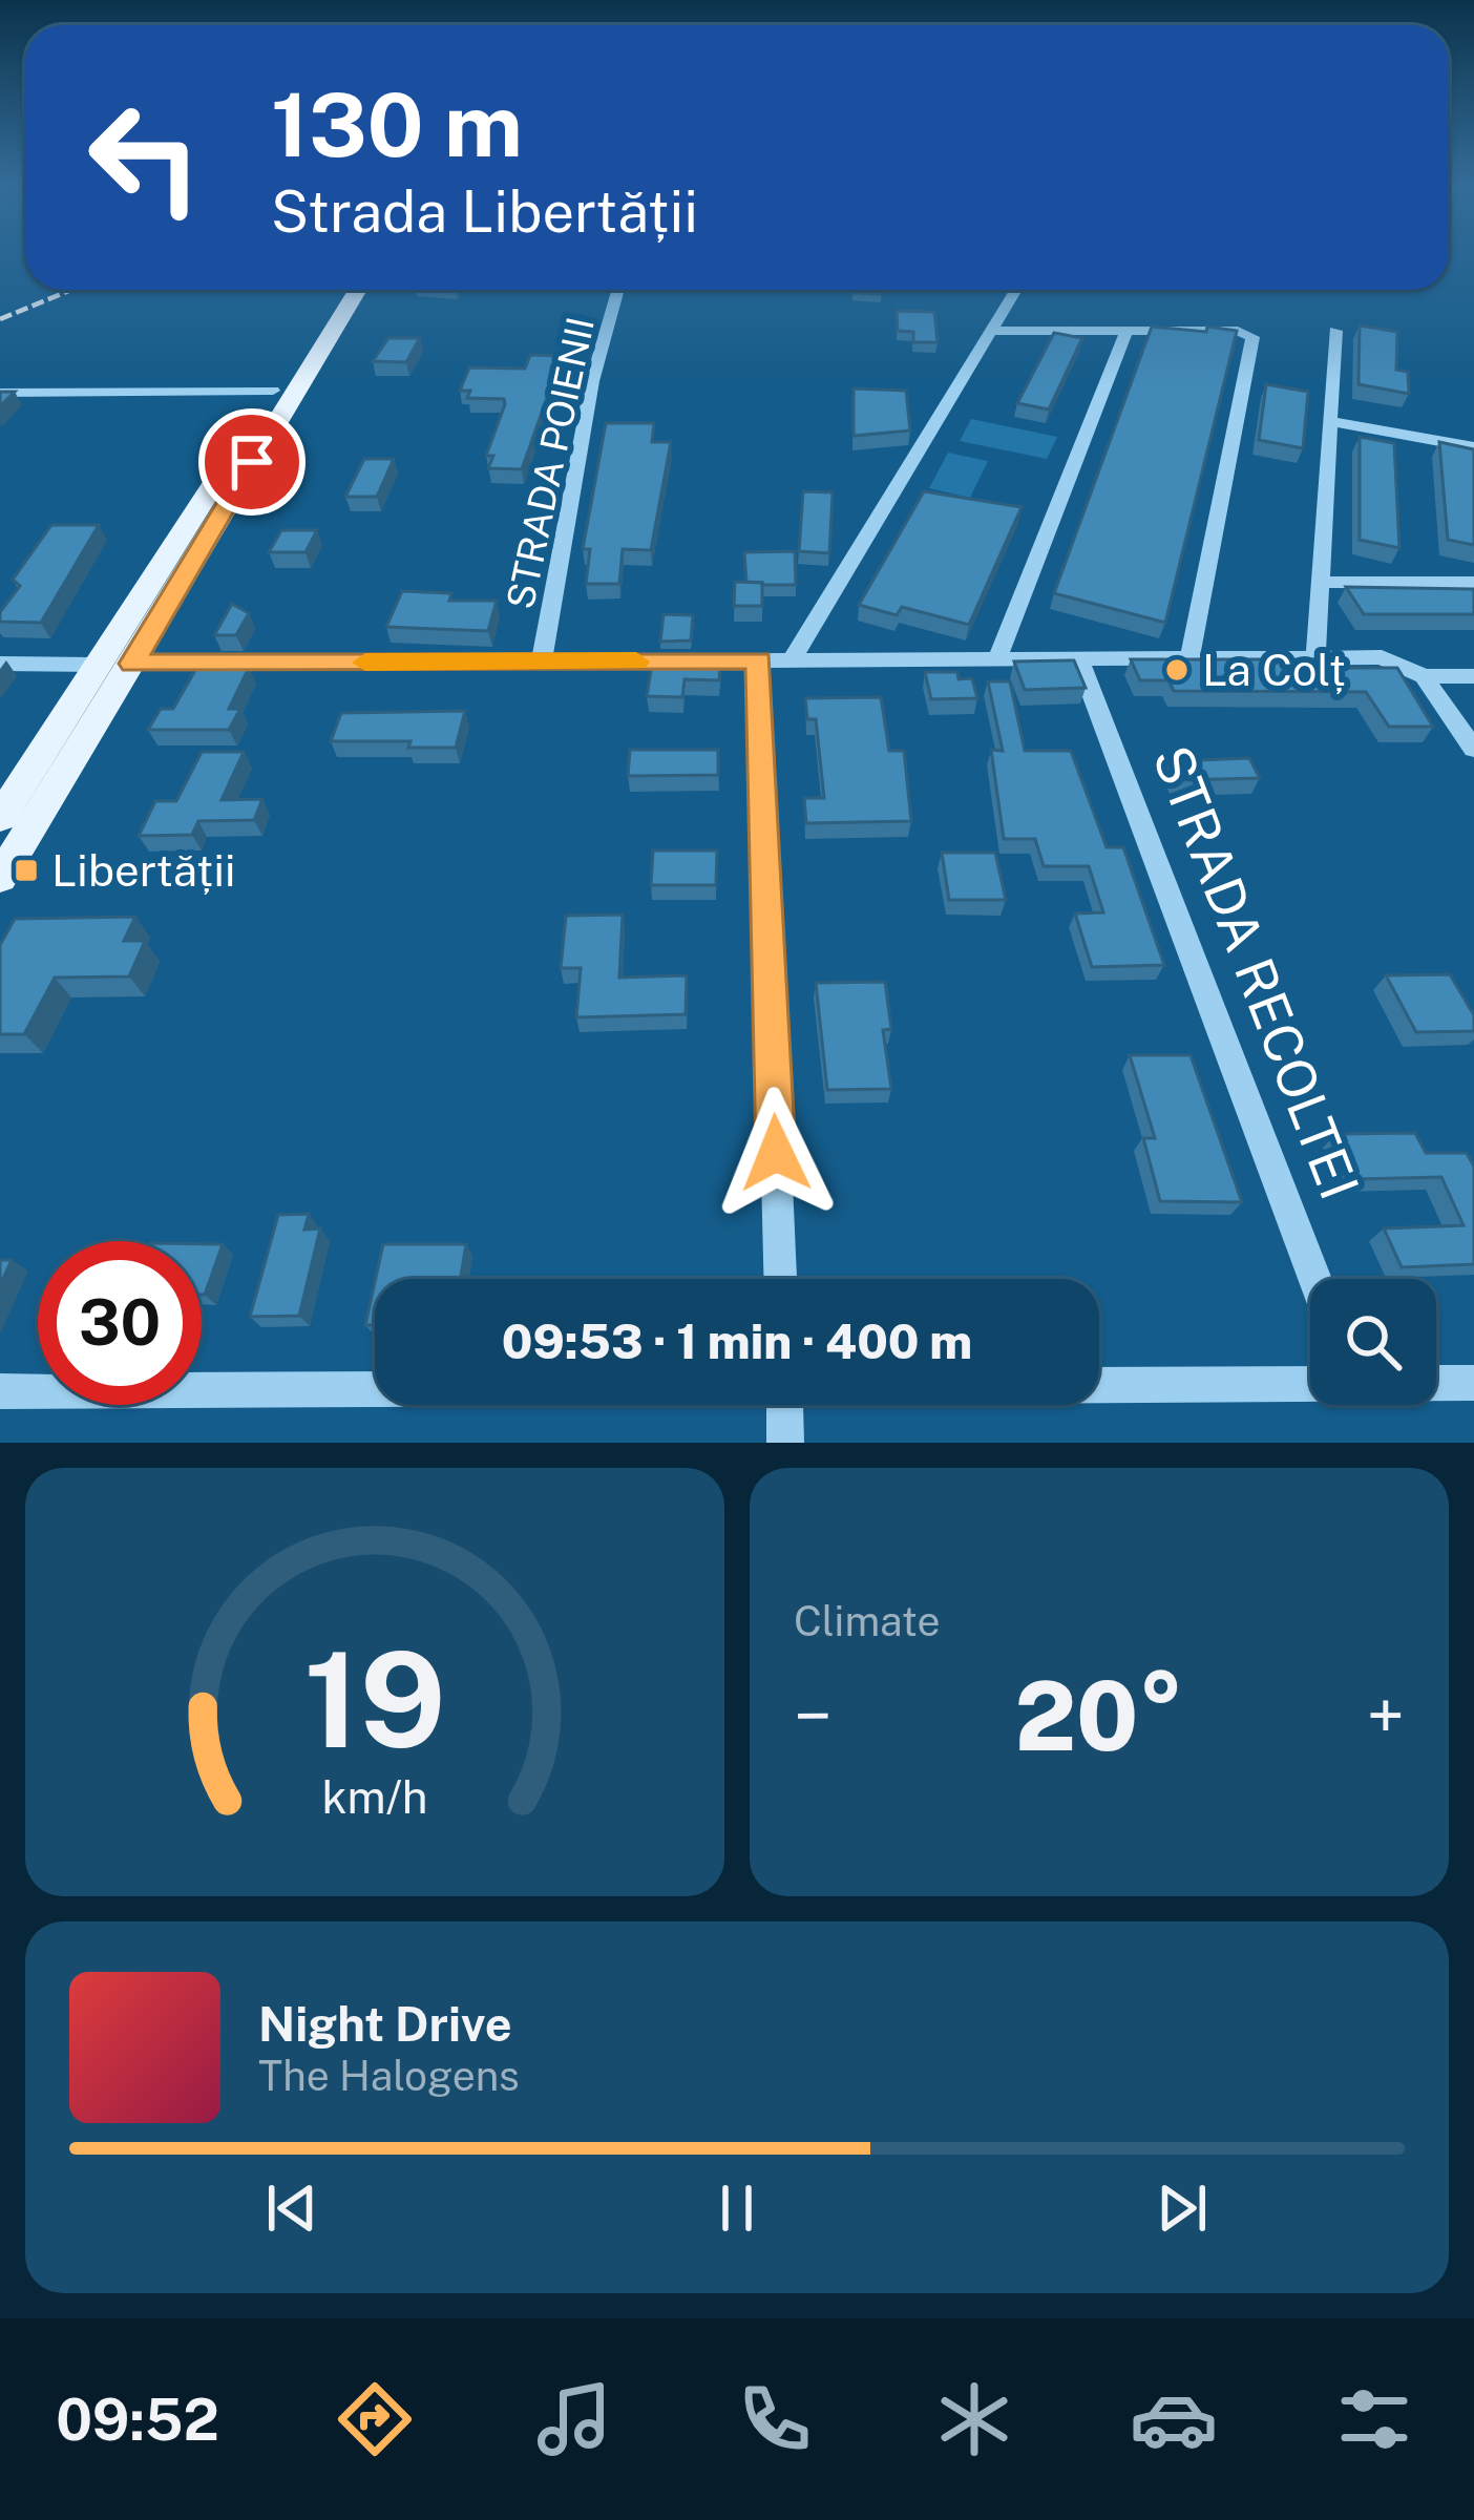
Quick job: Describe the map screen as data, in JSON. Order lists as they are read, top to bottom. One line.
{"streets":{"street":["STRADA POIENII","STRADA RECOLTEI"]},"places":{"other":["La Colț"],"transit":["Libertății"]},"page":{"turn":["130 m","Strada Libertății"],"limit":"30","trip":"09:53 · 1 min · 400 m","tile":"Climate","heat":["−","20°","+"],"song":["Night Drive","The Halogens"],"tabs":"09:52","gauge":["19","km/h"]}}
